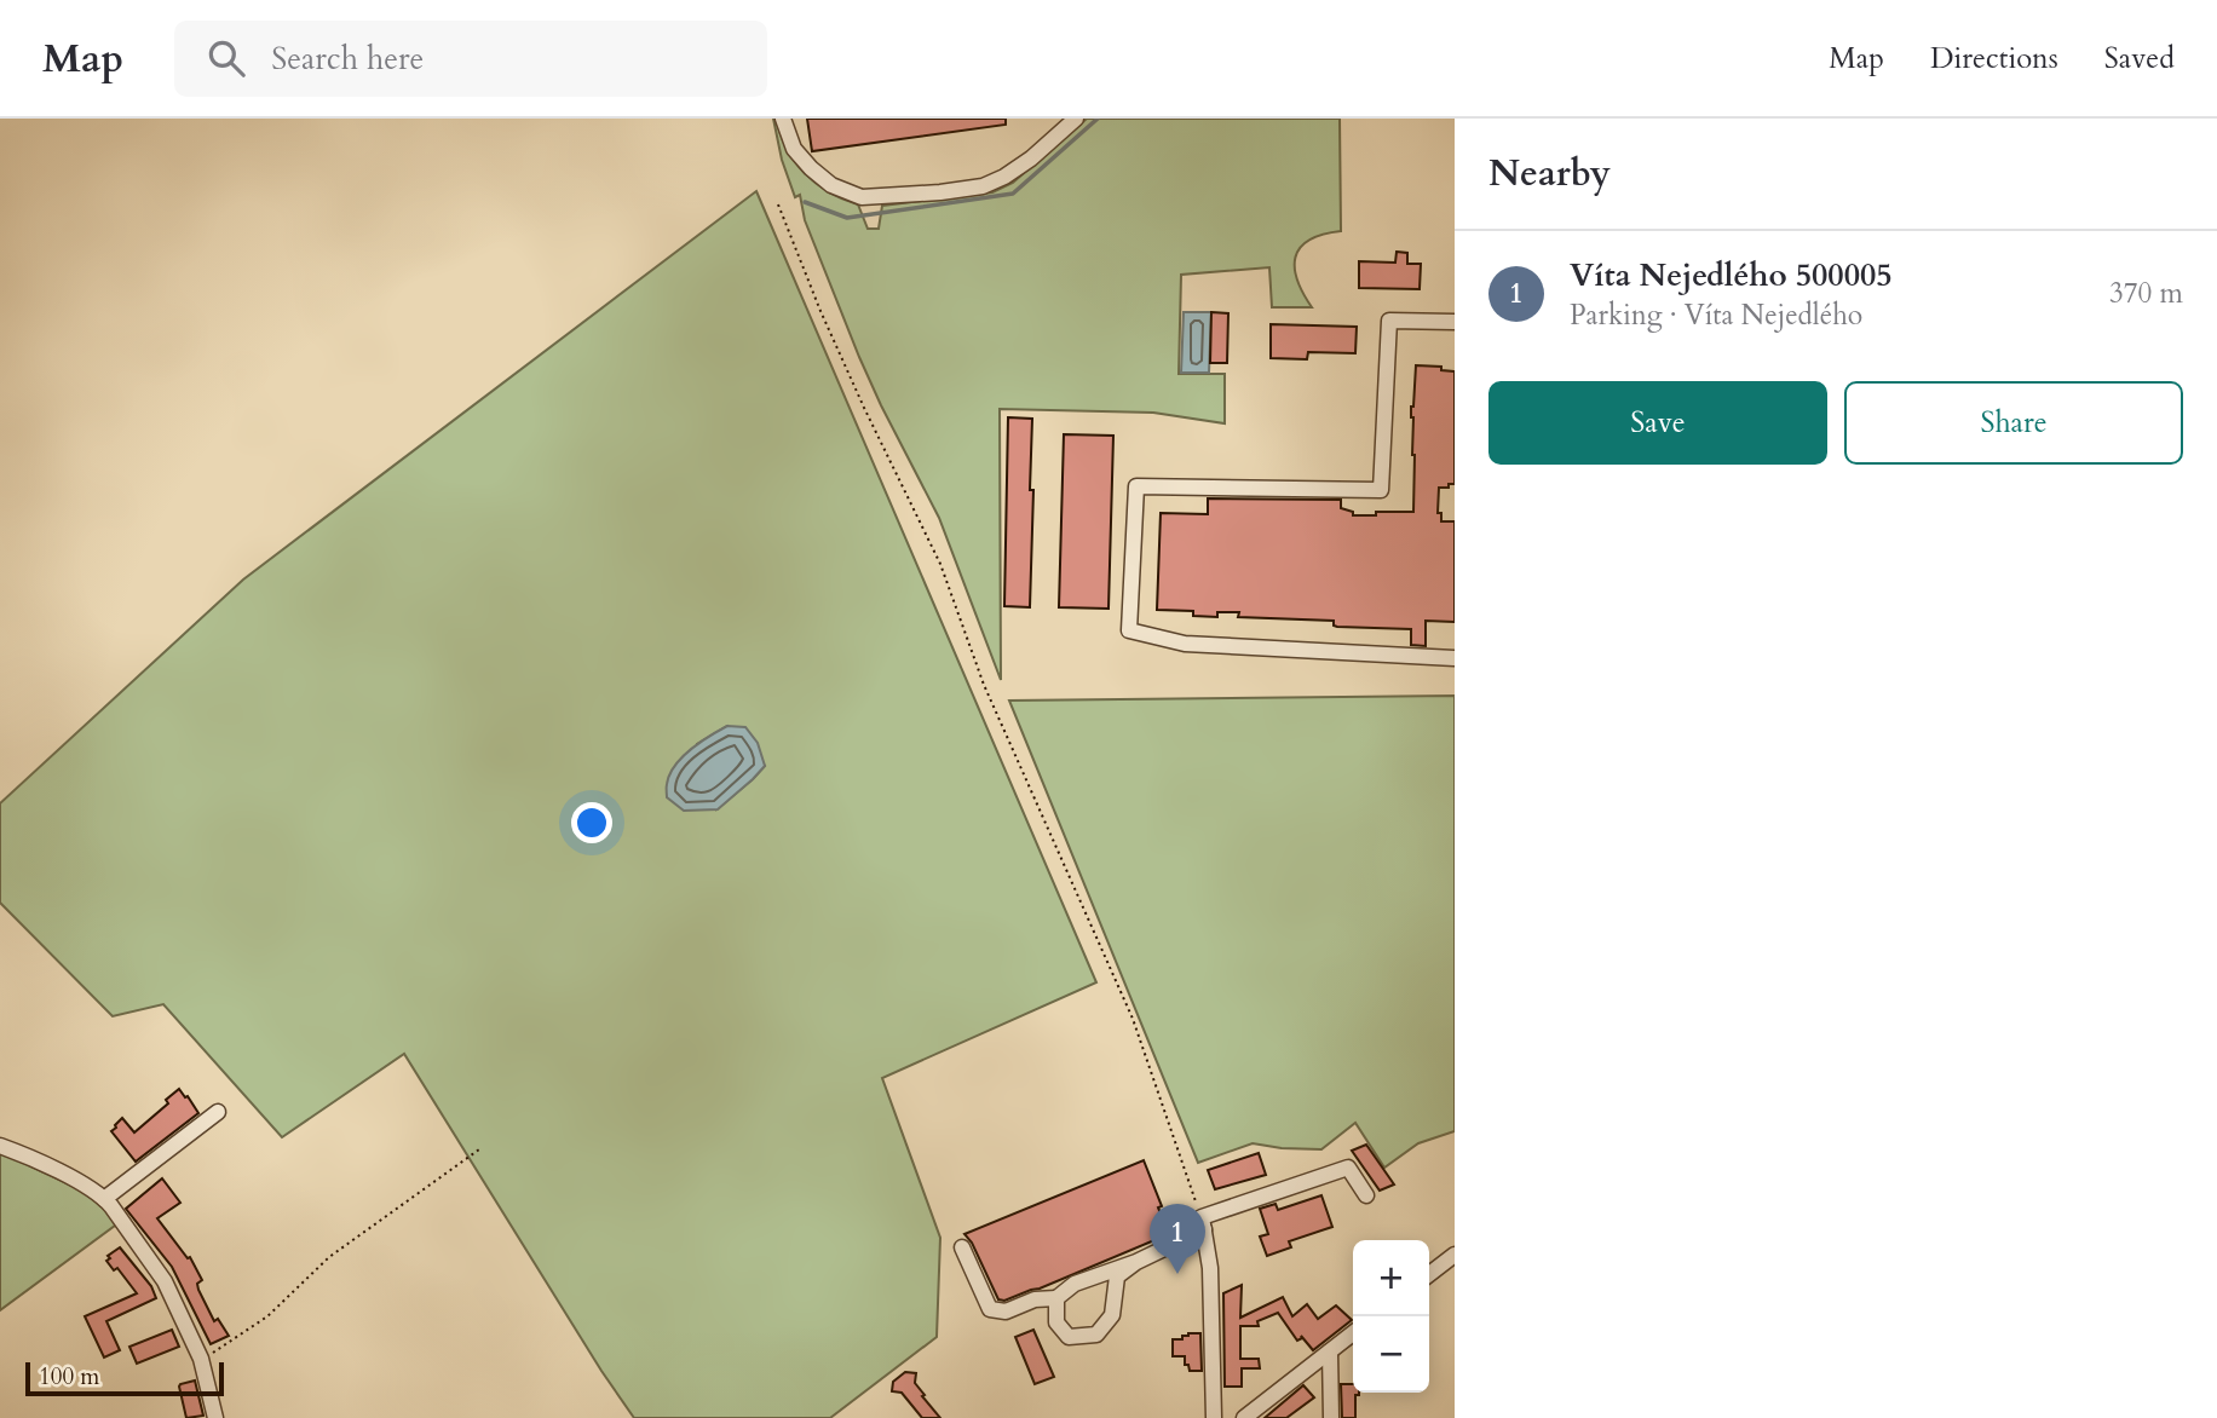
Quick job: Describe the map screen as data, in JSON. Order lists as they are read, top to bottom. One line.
{"scale_bar":"100 m","page":{"header":"Map","search":"Search here","nav":["Map","Directions","Saved"],"heading":"Nearby","list":[{"mark":"1","name":"Víta Nejedlého 500005","note":"Parking · Víta Nejedlého","value":"370 m"}],"buttons":["Save","Share"],"pins":"1","map_buttons":["+","−"],"scale":"100 m"}}
